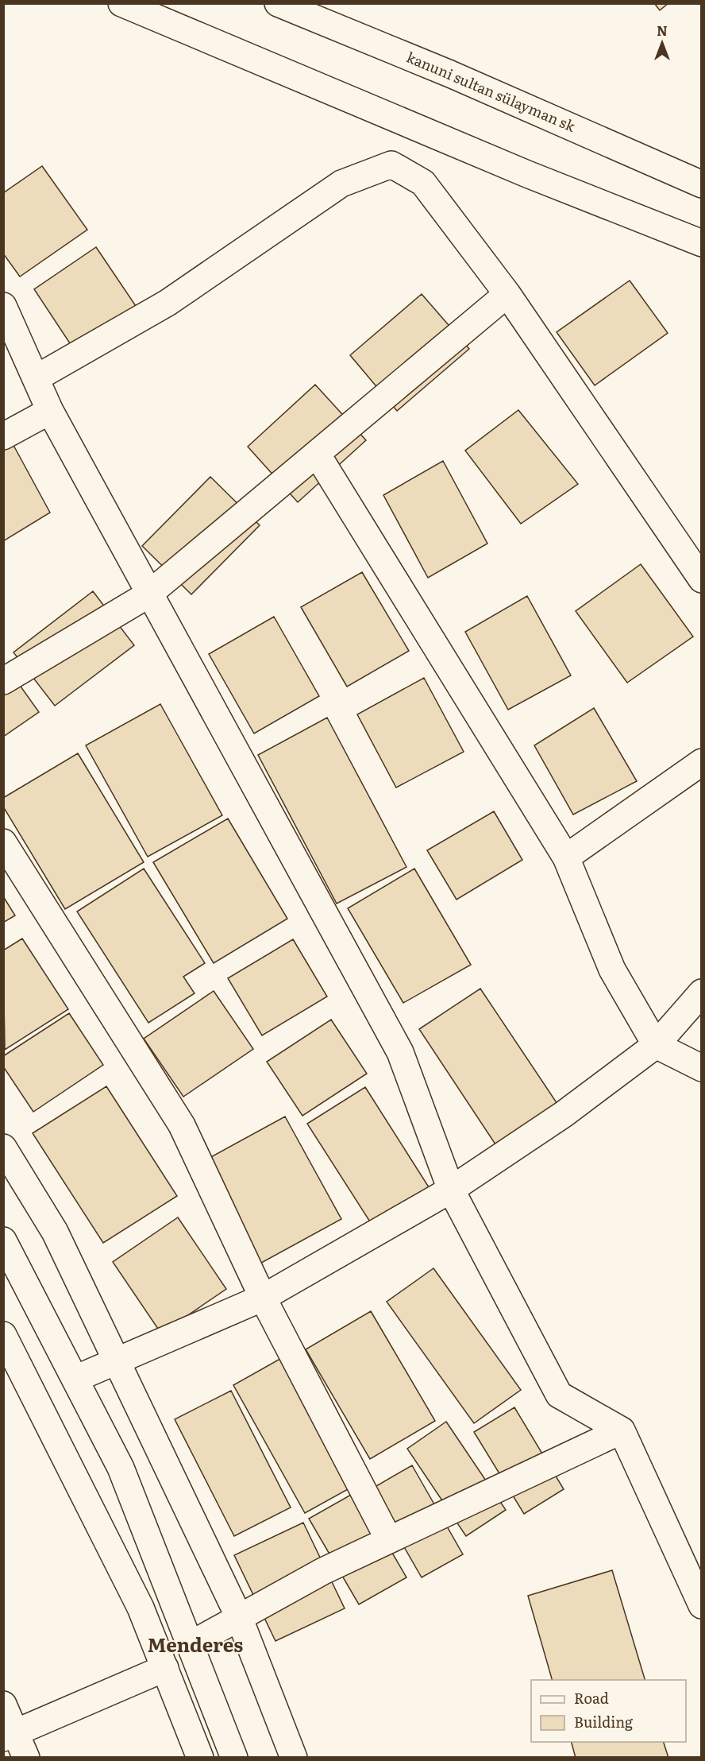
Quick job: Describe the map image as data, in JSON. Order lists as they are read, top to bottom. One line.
{"streets":{"street":["kanuni sultan sülayman sk"]},"districts":["Menderes"],"legend":["Road","Building"],"north":"top"}
